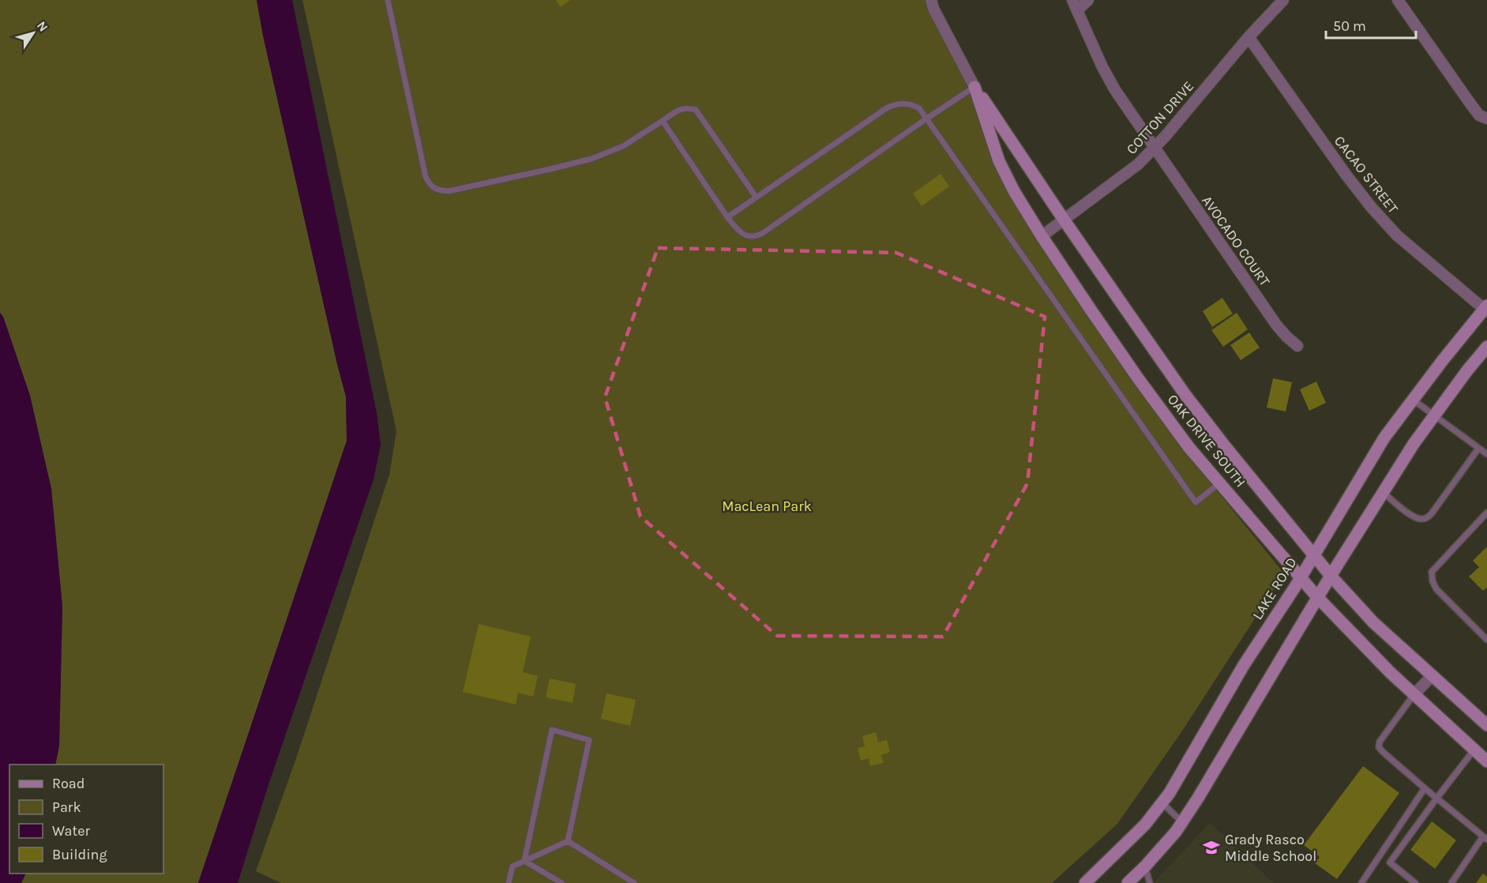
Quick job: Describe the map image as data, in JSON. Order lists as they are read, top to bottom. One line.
{"streets":{"street":["COTTON DRIVE","CACAO STREET","AVOCADO COURT","OAK DRIVE SOUTH","LAKE ROAD"]},"crossings":[["COTTON DRIVE","CACAO STREET"],["COTTON DRIVE","AVOCADO COURT"],["COTTON DRIVE","OAK DRIVE SOUTH"],["CACAO STREET","LAKE ROAD"],["OAK DRIVE SOUTH","LAKE ROAD"]],"parks":["MacLean Park"],"places":{"school or university":["Grady Rasco Middle School"]},"legend":["Road","Park","Water","Building"],"scale_bar":"50 m","north":"top right"}
